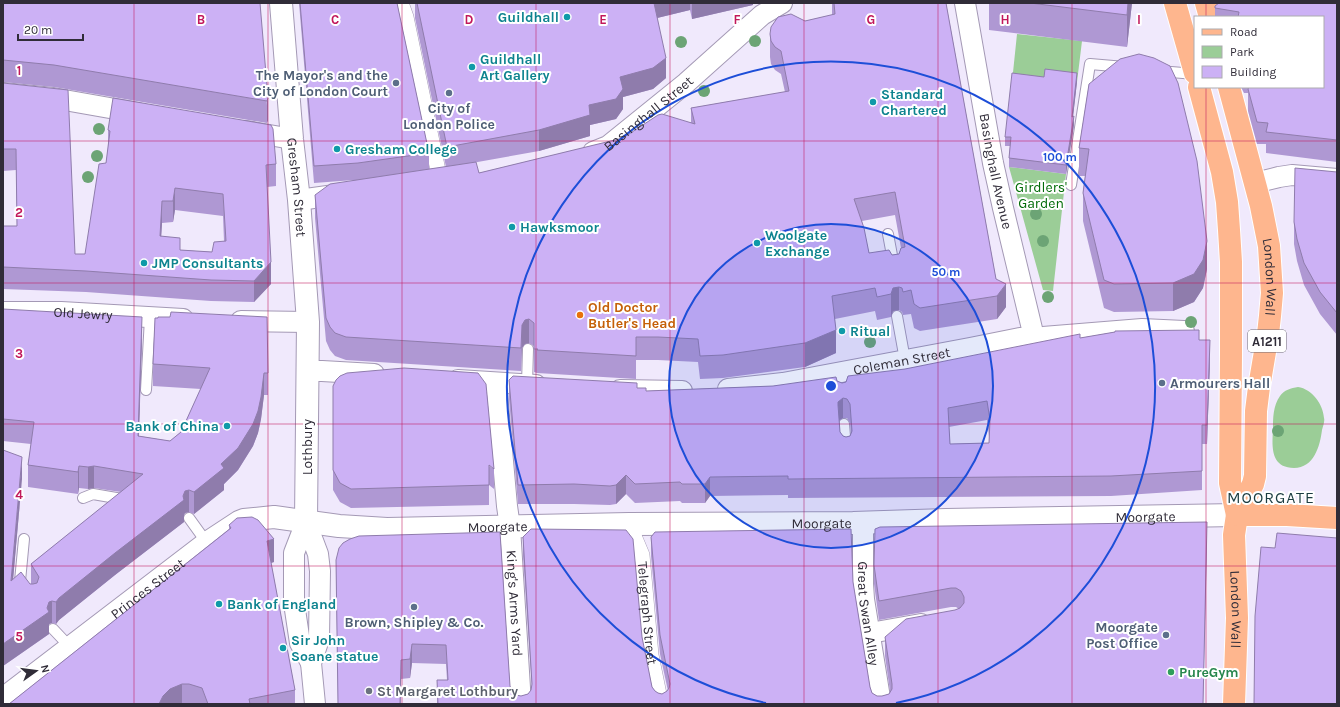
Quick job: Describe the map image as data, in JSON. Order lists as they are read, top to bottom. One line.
{"streets":{"main road":["London Wall","A1211","Moorgate"],"street":["Basinghall Street","Basinghall Avenue","Gresham Street","Old Jewry","Coleman Street","Lothbury","Princes Street","King's Arms Yard","Telegraph Street","Great Swan Alley"]},"crossings":[["Basinghall Avenue","Coleman Street"],["Gresham Street","Lothbury"],["London Wall","Moorgate"],["Lothbury","Moorgate"],["Lothbury","Princes Street"],["Moorgate","Princes Street"],["Moorgate","King's Arms Yard"],["Moorgate","Telegraph Street"],["Moorgate","Great Swan Alley"]],"districts":["MOORGATE"],"parks":["Girdlers' Garden"],"places":["Guildhall","Guildhall Art Gallery","The Mayor's and the City of London Court","City of London Police","Standard Chartered","Gresham College","Hawksmoor","Woolgate Exchange","JMP Consultants","Old Doctor Butler's Head","Ritual","Armourers Hall","Bank of China","Bank of England","Brown, Shipley & Co.","Moorgate Post Office","Sir John Soane statue","PureGym","St Margaret Lothbury"],"legend":["Road","Park","Building"],"scale_bar":"20 m","north":"right","grid":{"columns":["B","C","D","E","F","G","H","I"],"rows":["1","2","3","4","5"]},"rings":["100 m","50 m"]}
